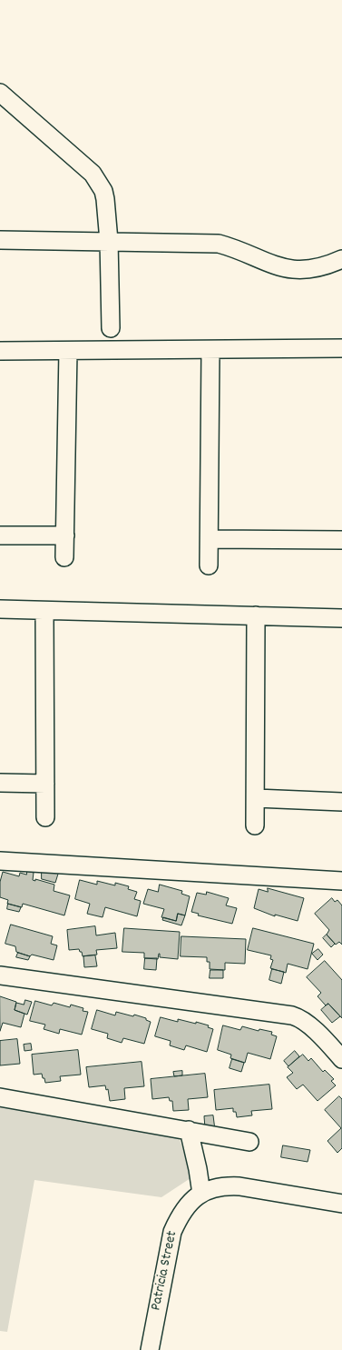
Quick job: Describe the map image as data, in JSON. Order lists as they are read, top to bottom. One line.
{"streets":{"street":["Patricia Street"]}}
